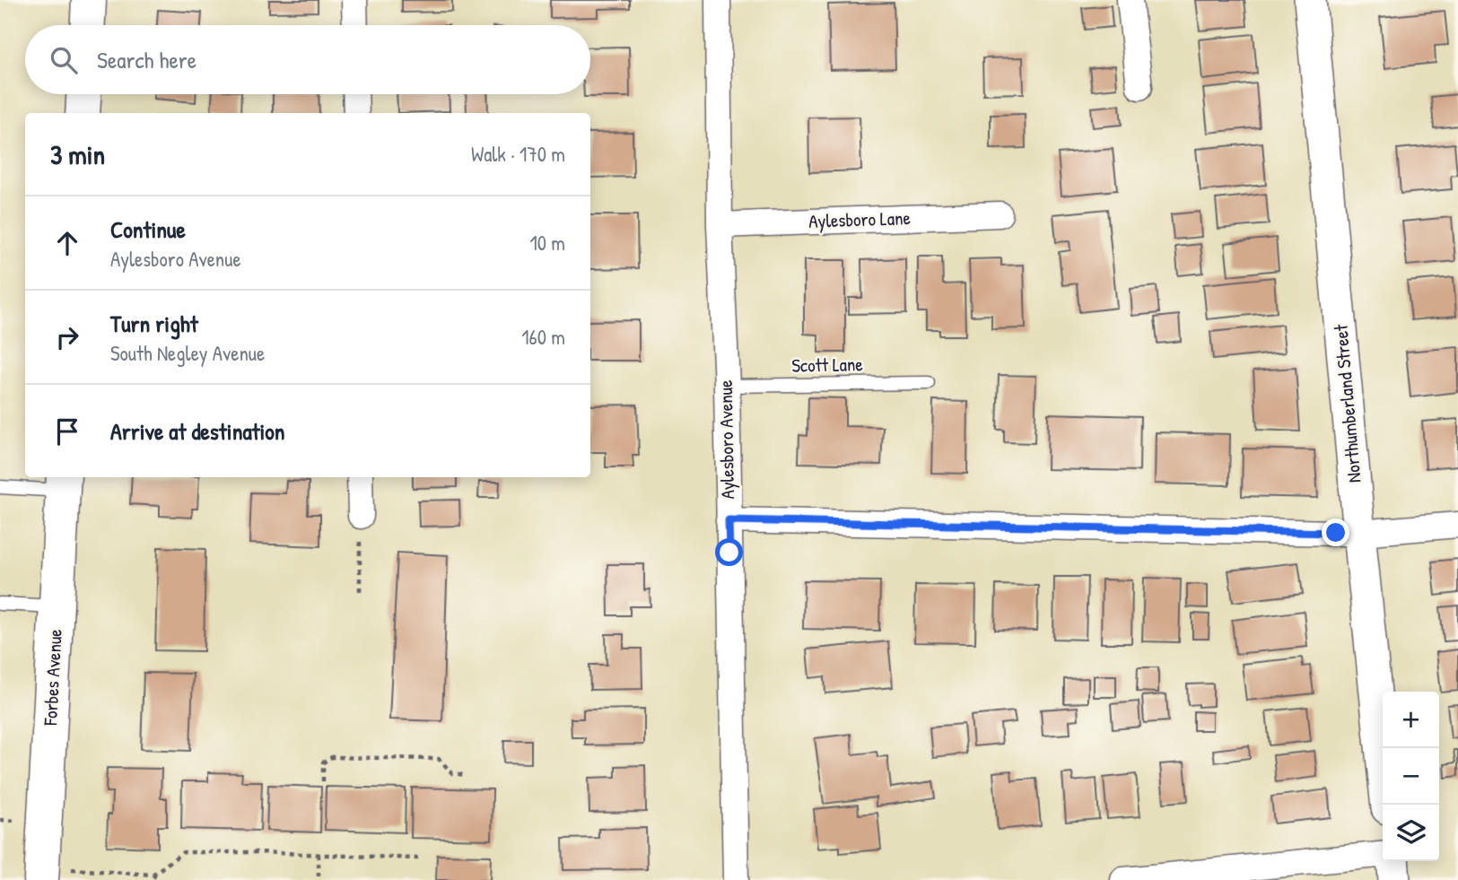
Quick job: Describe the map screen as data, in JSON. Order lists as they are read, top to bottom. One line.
{"streets":{"main road":["Forbes Avenue"],"street":["Aylesboro Lane","Northumberland Street","Aylesboro Avenue"],"lane":["Scott Lane"]},"crossings":[["Aylesboro Lane","Aylesboro Avenue"],["Scott Lane","Aylesboro Avenue"]],"page":{"search":"Search here","heading":["3 min","Walk · 170 m"],"list":[["Continue","Aylesboro Avenue","10 m"],["Turn right","South Negley Avenue","160 m"],"Arrive at destination"],"map_buttons":["+","−"]}}
